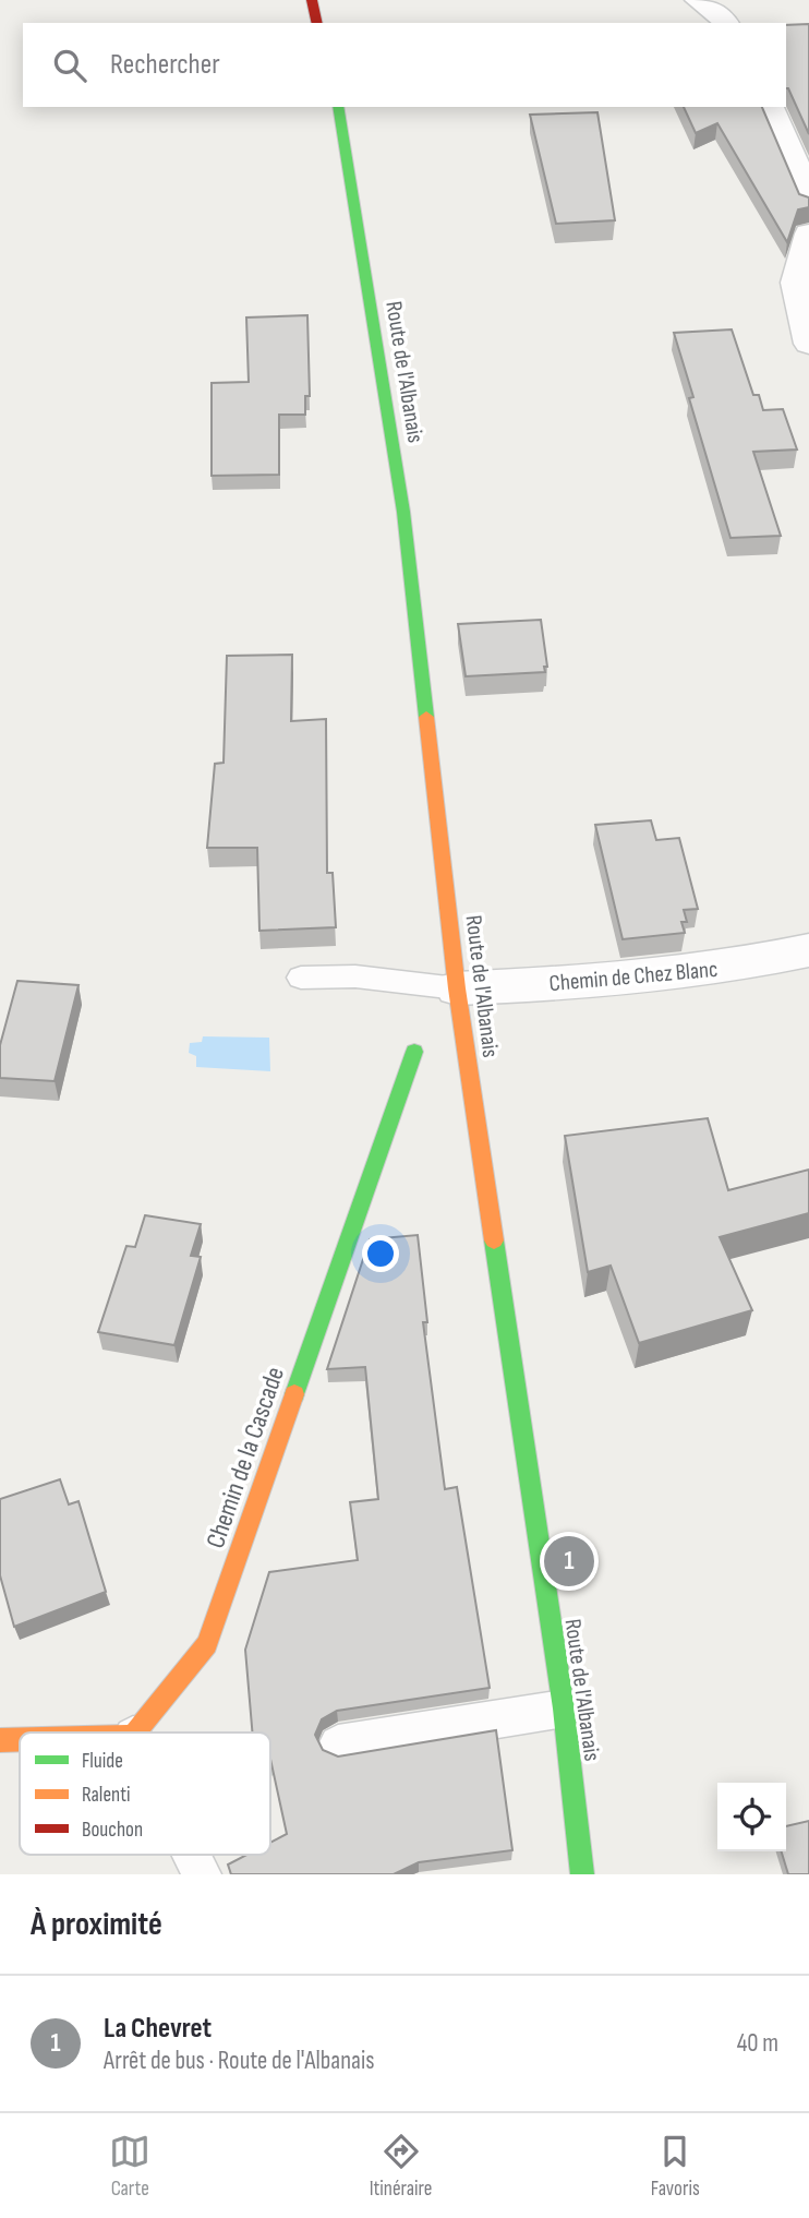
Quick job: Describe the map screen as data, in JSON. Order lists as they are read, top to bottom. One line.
{"streets":{"main road":["Route de l'Albanais","Chemin de la Cascade"],"street":["Chemin de Chez Blanc"]},"crossings":[["Route de l'Albanais","Chemin de Chez Blanc"]],"legend":["Fluide","Ralenti","Bouchon"],"page":{"search":"Rechercher","pins":"1","heading":"À proximité","list":[{"mark":"1","name":"La Chevret","note":"Arrêt de bus · Route de l'Albanais","value":"40 m"}],"nav":["Carte","Itinéraire","Favoris"]}}
